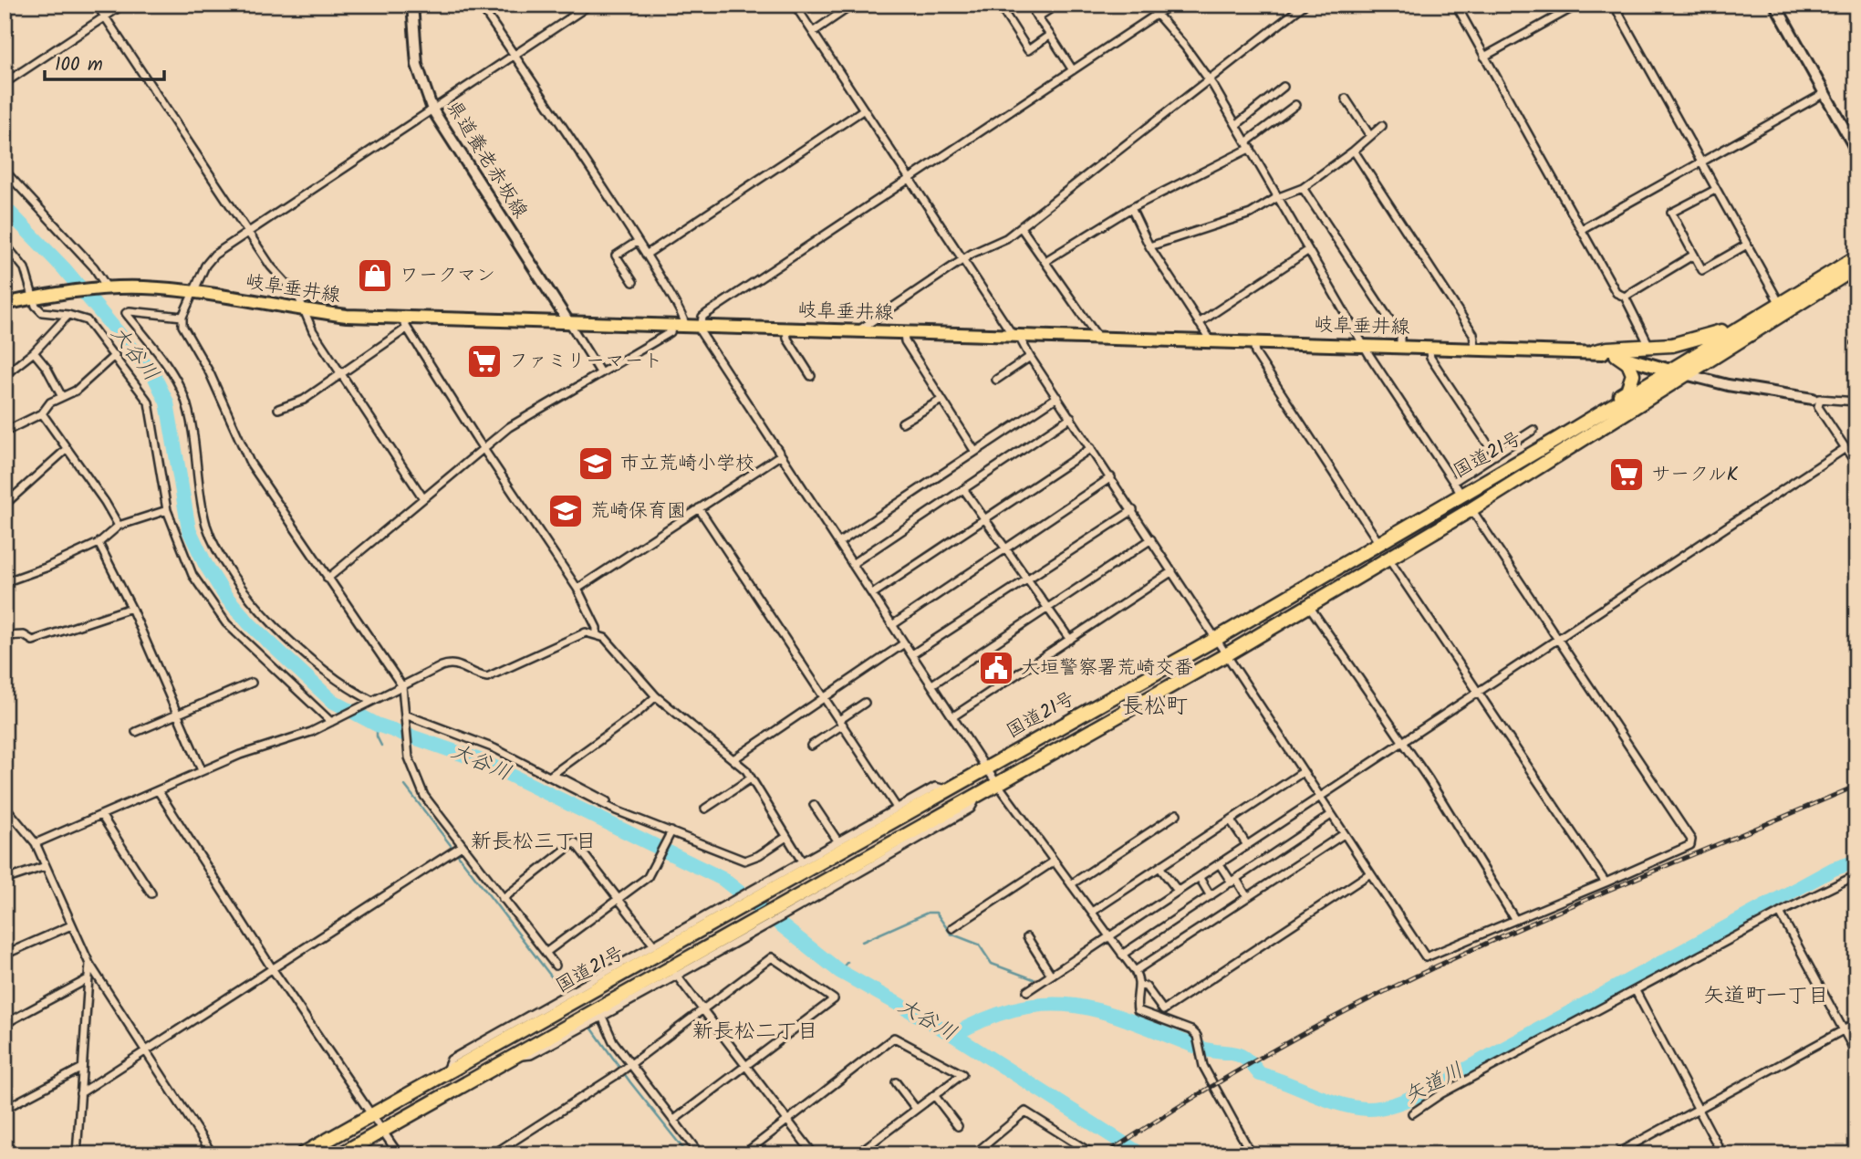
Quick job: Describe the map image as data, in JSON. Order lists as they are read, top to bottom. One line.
{"streets":{"highway":["国道21号"],"main road":["県道養老赤坂線","岐阜垂井線"]},"crossings":[["県道養老赤坂線","岐阜垂井線"],["岐阜垂井線","国道21号"]],"districts":["長松町","新長松三丁目","矢道町一丁目","新長松二丁目"],"water":["大谷川","矢道川"],"places":{"shop":["ワークマン"],"supermarket":["ファミリーマート","サークルK"],"school or university":["市立荒崎小学校","荒崎保育園"],"public building":["大垣警察署荒崎交番"]},"scale_bar":"100 m"}
